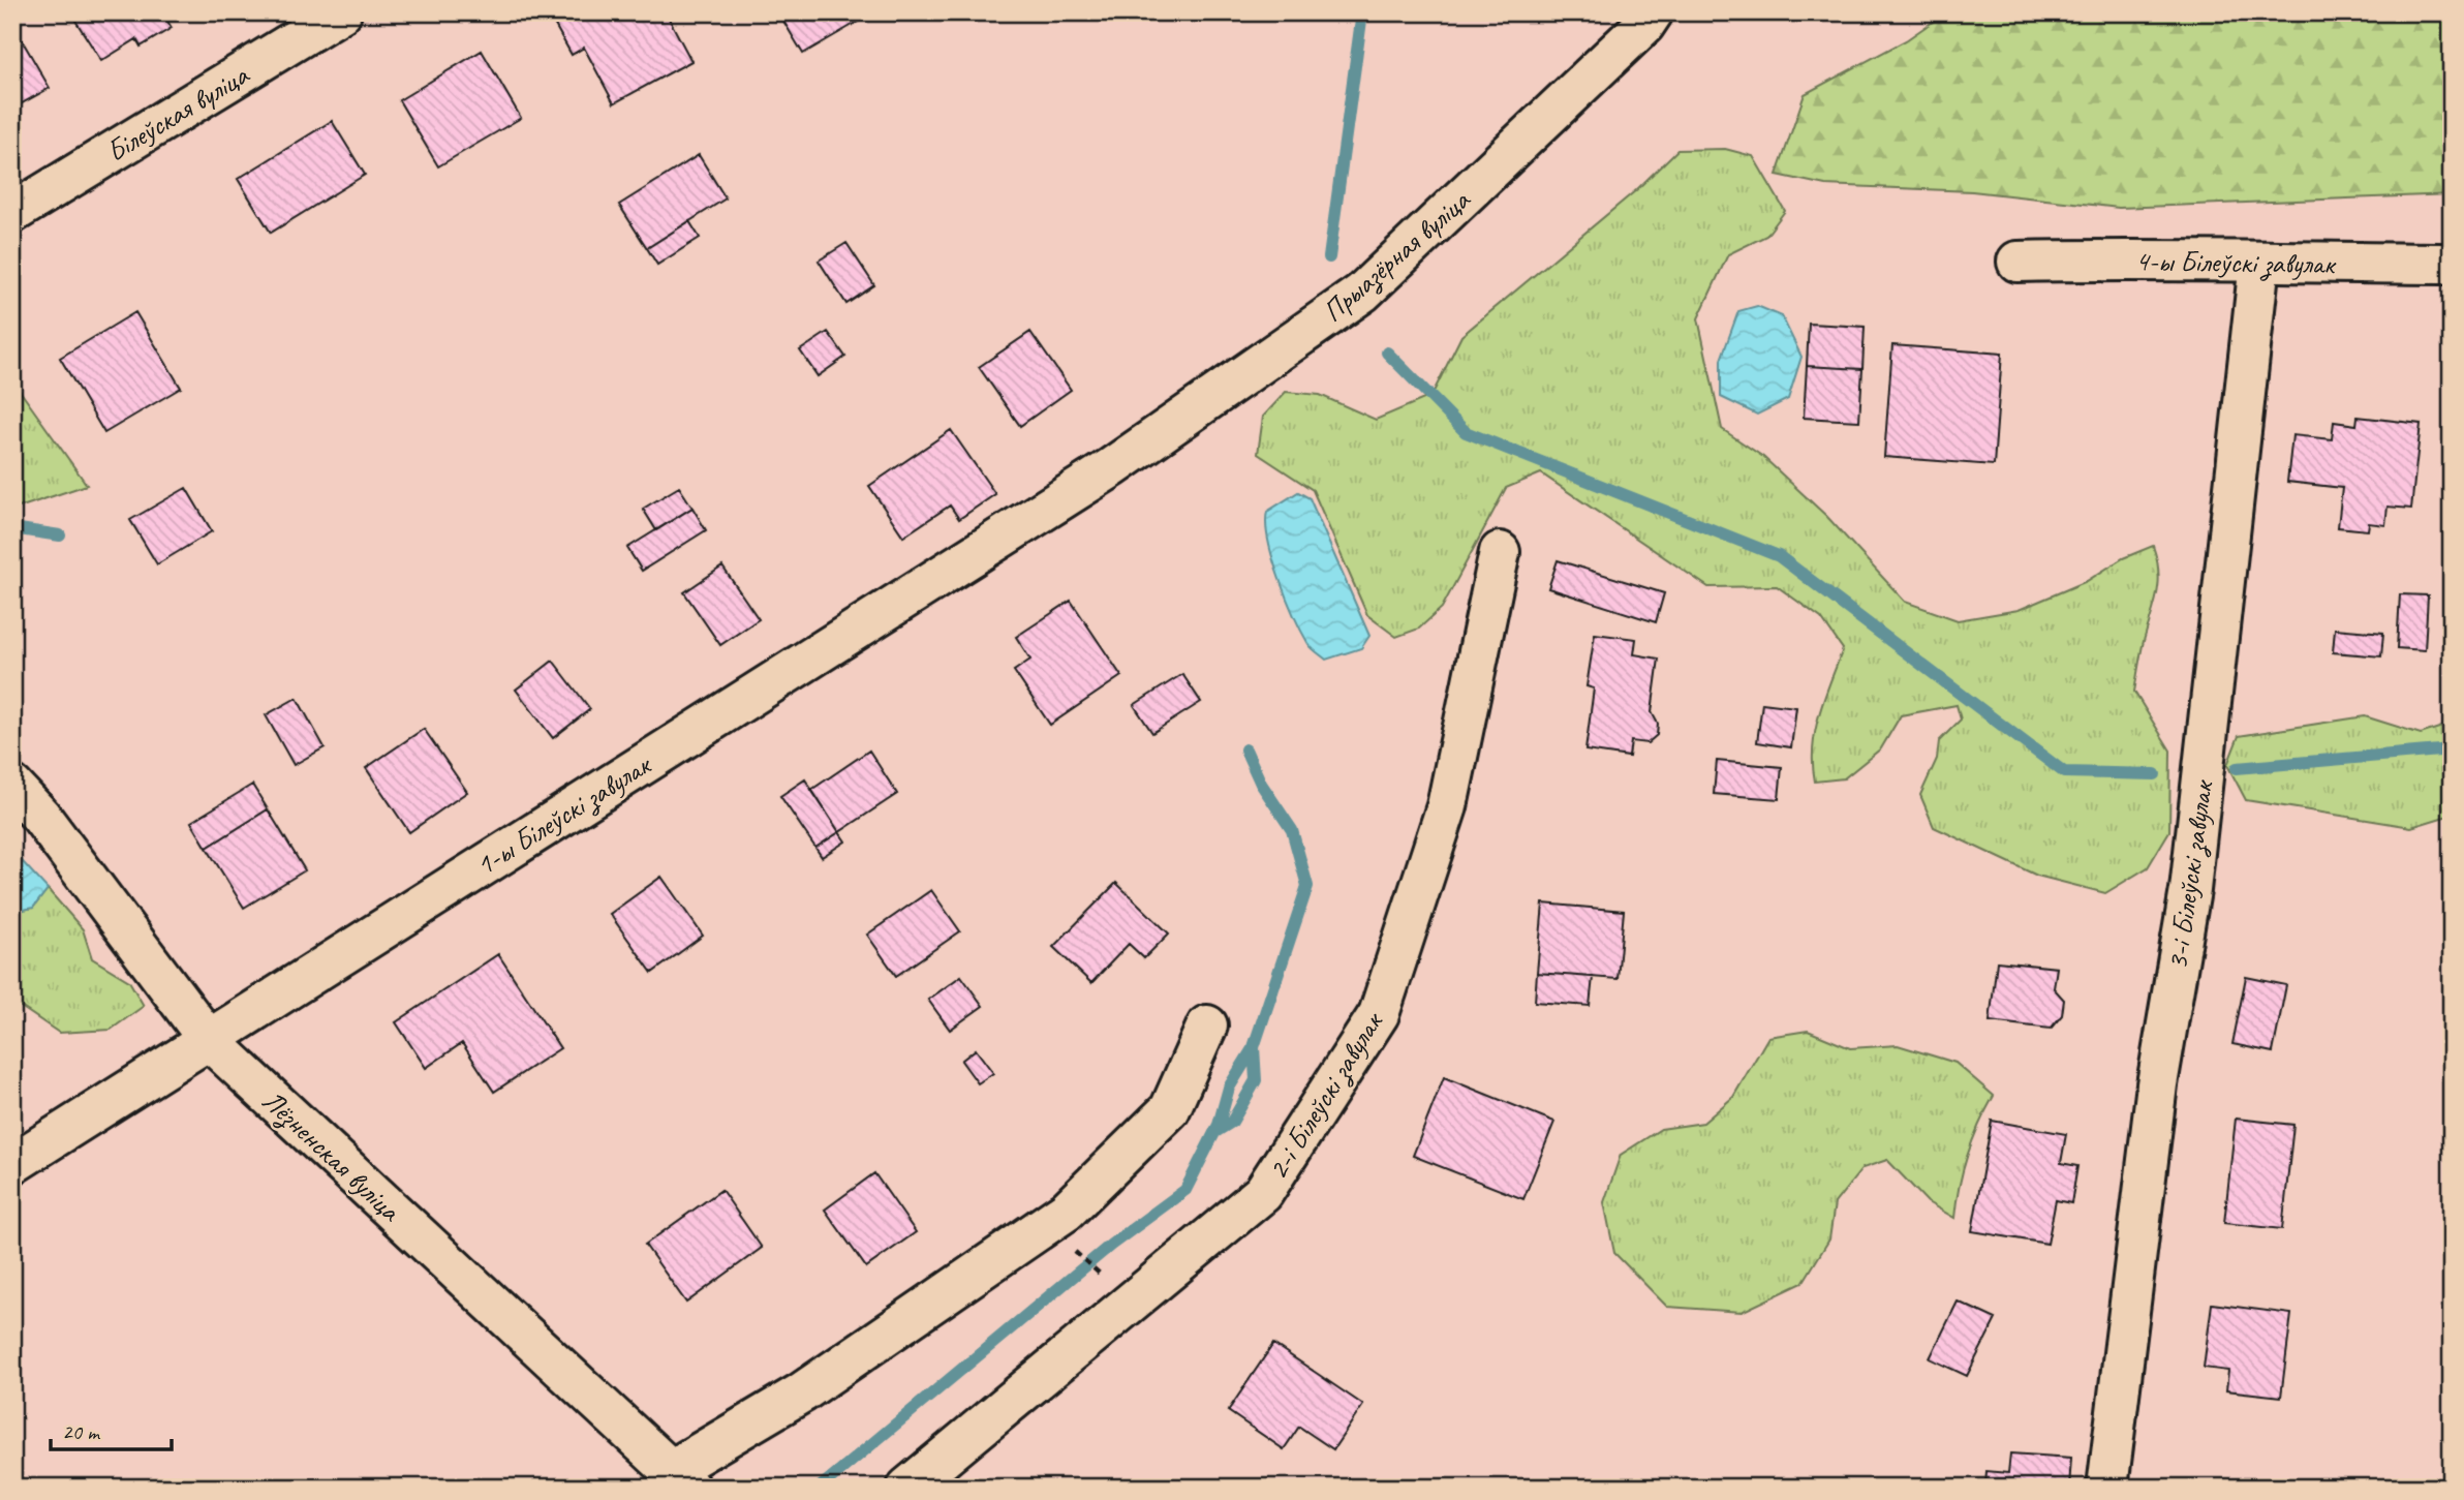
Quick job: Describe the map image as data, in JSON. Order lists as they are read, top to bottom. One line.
{"streets":{"street":["Білеўская вуліца","Прыазёрная вуліца","4-ы Білеўскі завулак","1-ы Білеўскі завулак","3-і Білеўскі завулак","2-і Білеўскі завулак","Лёзненская вуліца"]},"crossings":[["Прыазёрная вуліца","1-ы Білеўскі завулак"],["4-ы Білеўскі завулак","3-і Білеўскі завулак"],["1-ы Білеўскі завулак","Лёзненская вуліца"]],"scale_bar":"20 m"}
